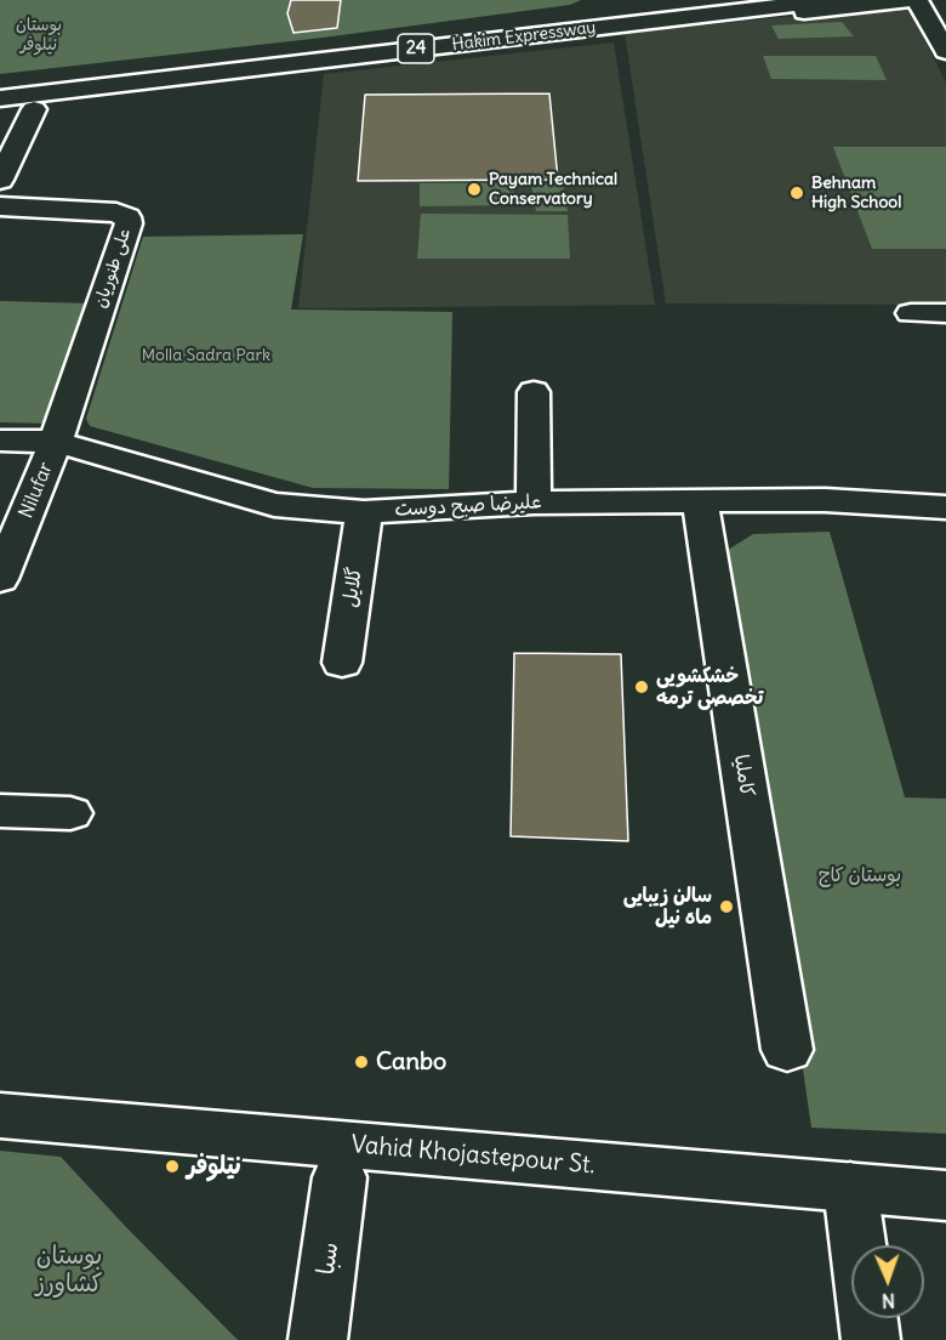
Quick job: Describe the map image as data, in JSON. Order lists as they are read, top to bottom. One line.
{"streets":{"main road":["Hakim Expressway","24","علی طنوریان","Nilufar","علیرضا صبح دوست","گلایل","کاملیا","Vahid Khojastepour St.","سبا"]},"crossings":[["علی طنوریان","Nilufar"],["علی طنوریان","علیرضا صبح دوست"],["Nilufar","علیرضا صبح دوست"],["علیرضا صبح دوست","گلایل"],["علیرضا صبح دوست","کاملیا"]],"parks":["بوستان نیلوفر","Molla Sadra Park","بوستان کاج","بوستان کشاورز"],"places":["Payam Technical Conservatory","Behnam High School","خشکشویی تخصصی ترمه","سالن زیبایی ماه نیل","Canbo","نیلوفر"],"north":"bottom"}
